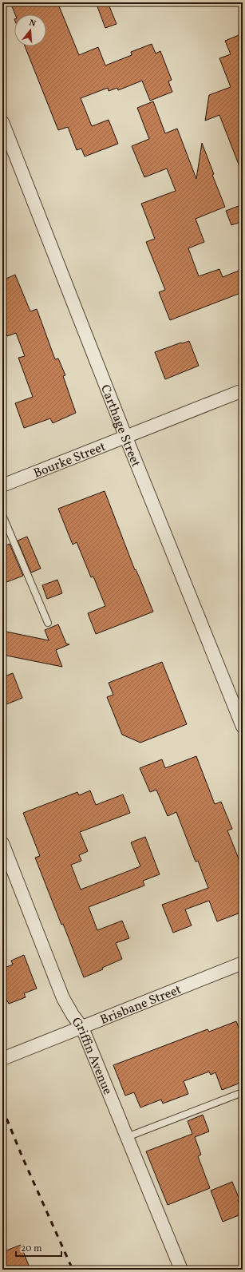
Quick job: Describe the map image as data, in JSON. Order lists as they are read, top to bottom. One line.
{"streets":{"street":["Carthage Street","Bourke Street","Brisbane Street","Griffin Avenue"]},"crossings":[["Carthage Street","Bourke Street"],["Brisbane Street","Griffin Avenue"]],"scale_bar":"20 m","north":"top"}
